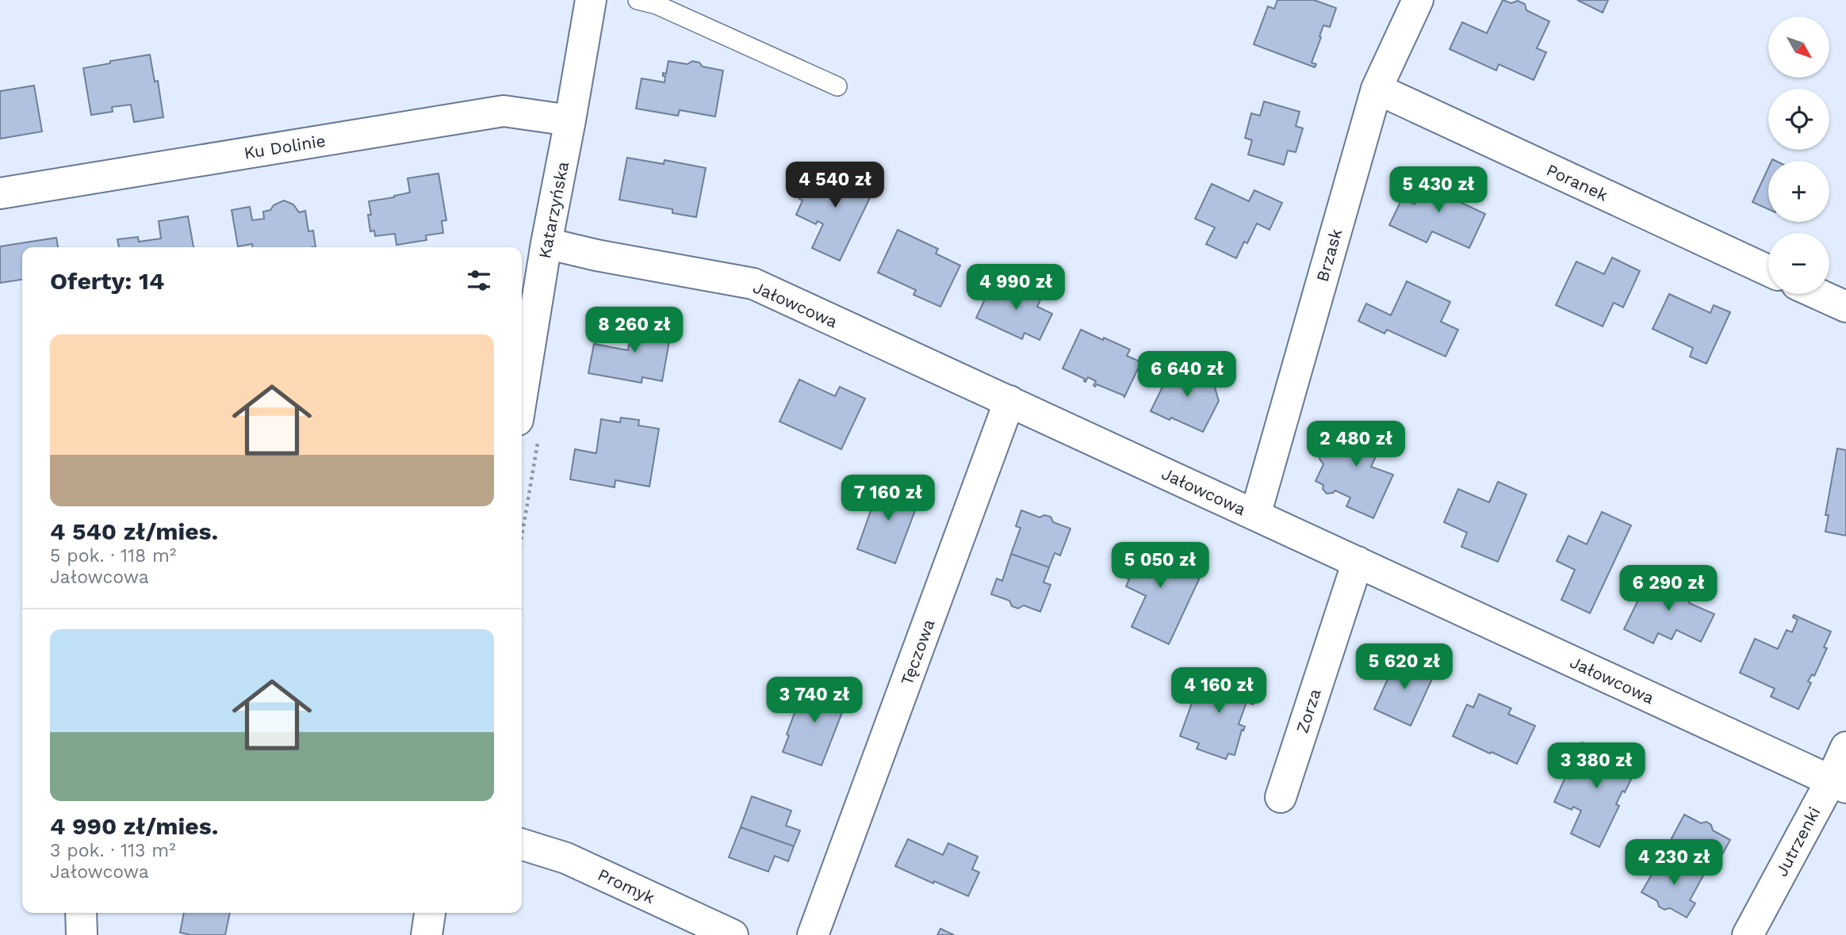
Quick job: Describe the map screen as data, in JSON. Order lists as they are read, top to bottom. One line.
{"streets":{"street":["Ku Dolinie","Poranek","Katarzyńska","Brzask","Jałowcowa","Tęczowa","Zorza","Jutrzenki","Promyk"]},"crossings":[["Ku Dolinie","Katarzyńska"],["Poranek","Brzask"],["Katarzyńska","Jałowcowa"],["Brzask","Jałowcowa"],["Jałowcowa","Tęczowa"],["Jałowcowa","Zorza"],["Jałowcowa","Jutrzenki"]],"north":"bottom right","page":{"map_buttons":["+","−"],"price":["4 540 zł","5 430 zł","4 990 zł","8 260 zł","6 640 zł","2 480 zł","7 160 zł","5 050 zł","6 290 zł","5 620 zł","4 160 zł","3 740 zł","3 380 zł","4 230 zł"],"heading":"Oferty: 14","list":[{"name":"4 540 zł/mies.","note":"5 pok. · 118 m² · Jałowcowa"},{"name":"4 990 zł/mies.","note":"3 pok. · 113 m² · Jałowcowa"}]}}
